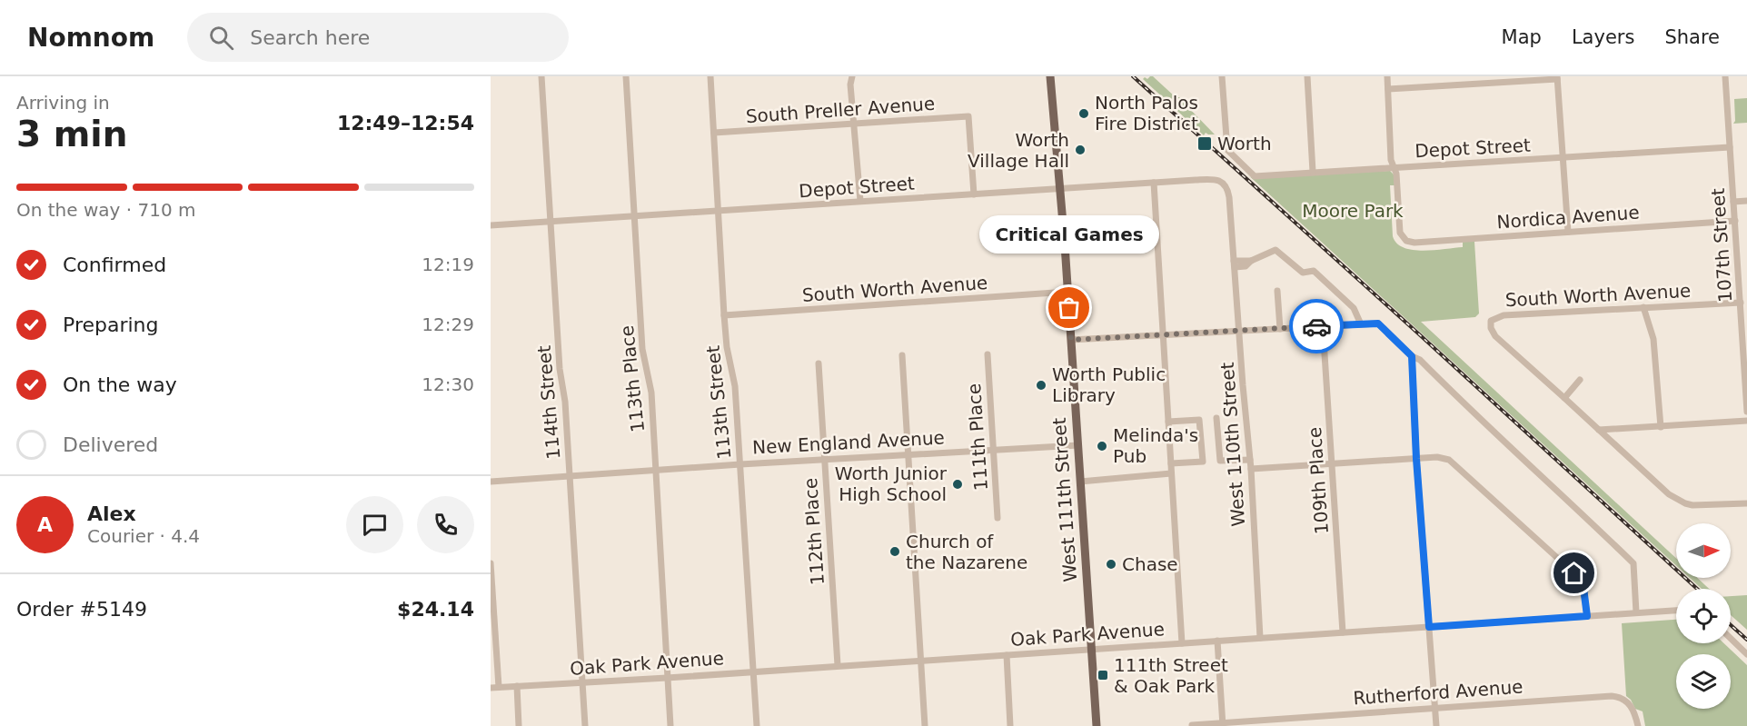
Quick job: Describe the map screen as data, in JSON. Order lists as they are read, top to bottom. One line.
{"streets":{"main road":["West 111th Street"],"street":["South Preller Avenue","Depot Street","Nordica Avenue","107th Street","South Worth Avenue","113th Place","114th Street","113th Street","111th Place","New England Avenue","West 110th Street","109th Place","112th Place","Oak Park Avenue","Rutherford Avenue"]},"crossings":[["South Preller Avenue","Depot Street"],["South Preller Avenue","113th Street"],["Depot Street","Nordica Avenue"],["Depot Street","107th Street"],["Depot Street","113th Place"],["Depot Street","114th Street"],["Depot Street","113th Street"],["Depot Street","West 110th Street"],["Depot Street","West 111th Street"],["Nordica Avenue","107th Street"],["107th Street","South Worth Avenue"],["South Worth Avenue","113th Street"],["South Worth Avenue","West 111th Street"],["113th Place","New England Avenue"],["113th Place","Oak Park Avenue"],["114th Street","New England Avenue"],["114th Street","Oak Park Avenue"],["113th Street","New England Avenue"],["113th Street","Oak Park Avenue"],["111th Place","New England Avenue"],["New England Avenue","West 111th Street"],["New England Avenue","112th Place"],["West 110th Street","Oak Park Avenue"],["109th Place","Oak Park Avenue"],["West 111th Street","Oak Park Avenue"],["112th Place","Oak Park Avenue"]],"parks":["Moore Park"],"places":{"other":["North Palos Fire District","Worth Village Hall","Critical Games","Worth Public Library","Melinda's Pub","Worth Junior High School","Church of the Nazarene","Chase"],"transit":["Worth","111th Street & Oak Park"]},"north":"right","page":{"header":"Nomnom","search":"Search here","nav":["Map","Layers","Share"],"heading":["3 min","Arriving in","12:49–12:54"],"panel":["Alex","Courier · 4.4","Order #5149","$24.14"],"bar":"On the way · 710 m","bubble":"Critical Games","list":[["Confirmed","12:19"],["Preparing","12:29"],["On the way","12:30"],"Delivered"],"round":"A"}}
